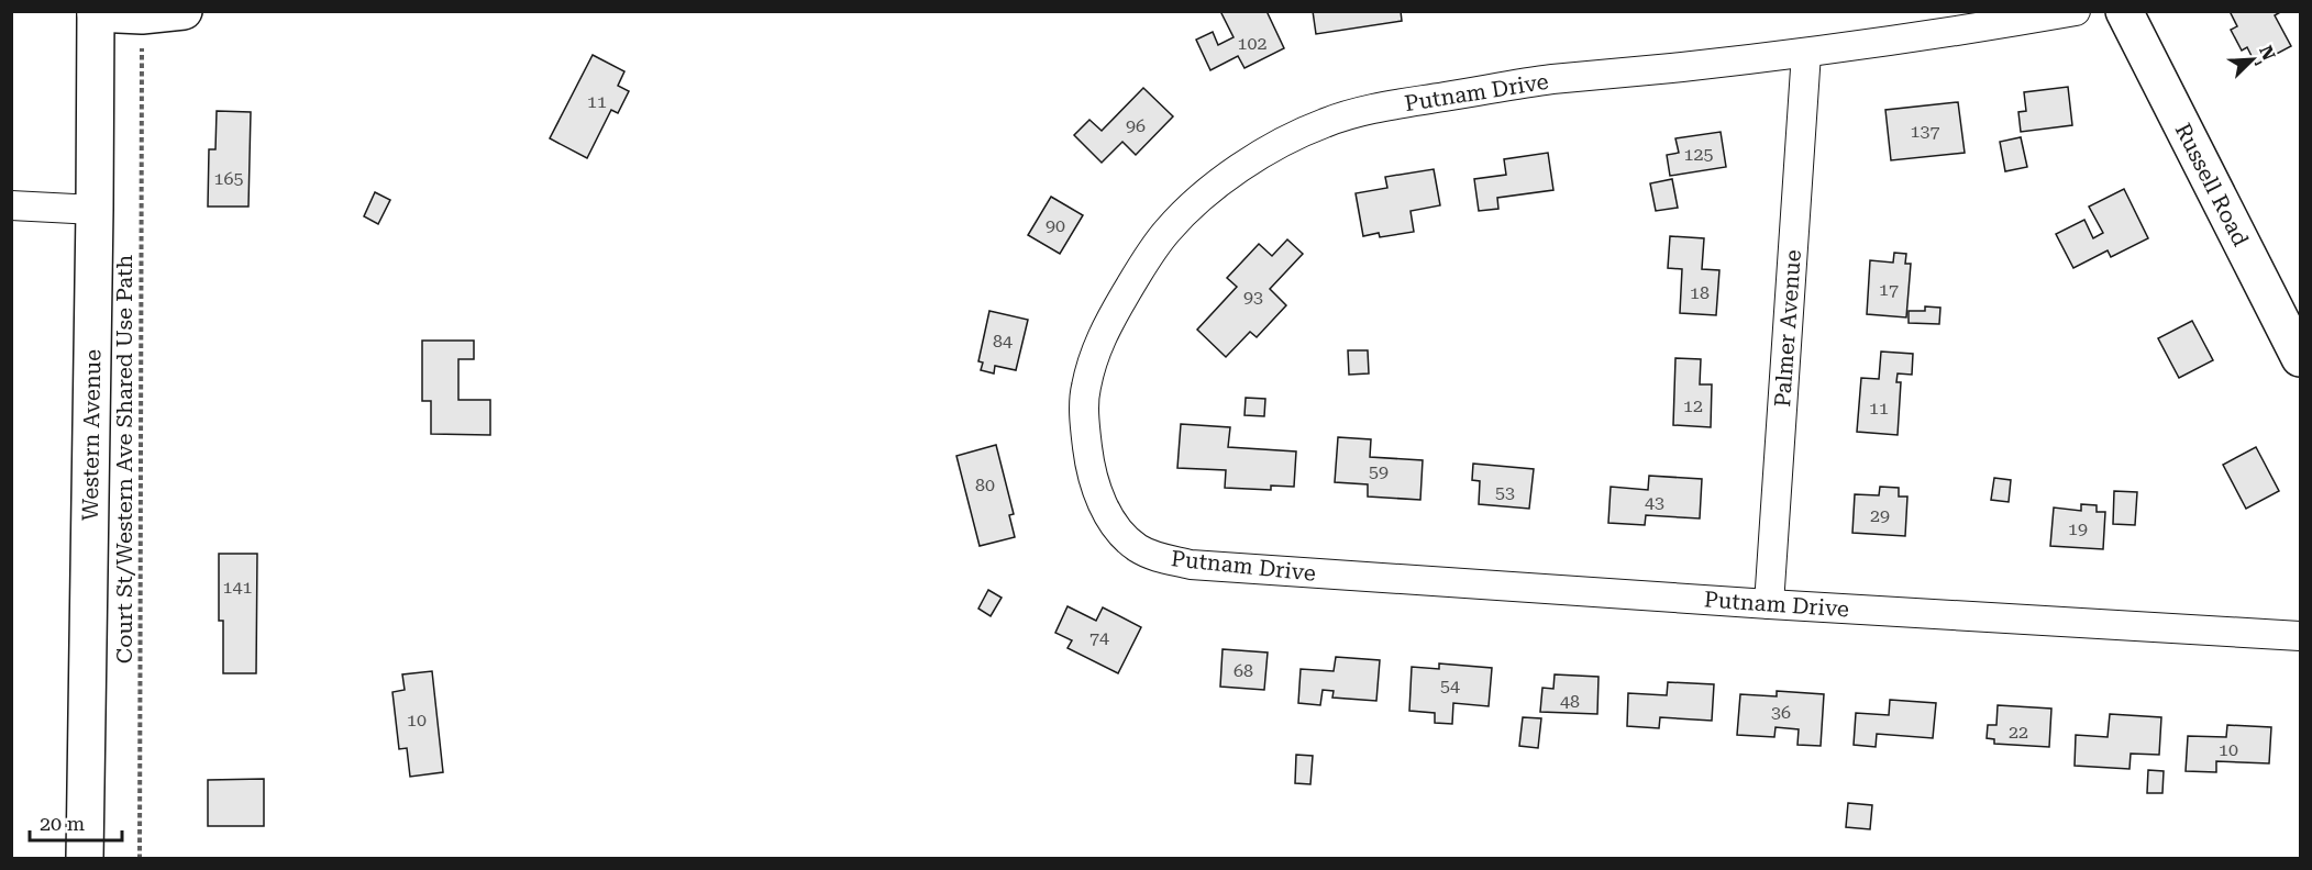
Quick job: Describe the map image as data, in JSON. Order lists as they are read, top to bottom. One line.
{"streets":{"main road":["Russell Road","Western Avenue"],"street":["Putnam Drive","Palmer Avenue"],"path":["Court St/Western Ave Shared Use Path"]},"crossings":[["Putnam Drive","Palmer Avenue"]],"house_numbers":["102","11","96","137","125","165","90","17","18","93","84","12","11","59","80","53","43","29","19","141","74","68","54","48","36","10","22","10"],"scale_bar":"20 m","north":"top right"}
